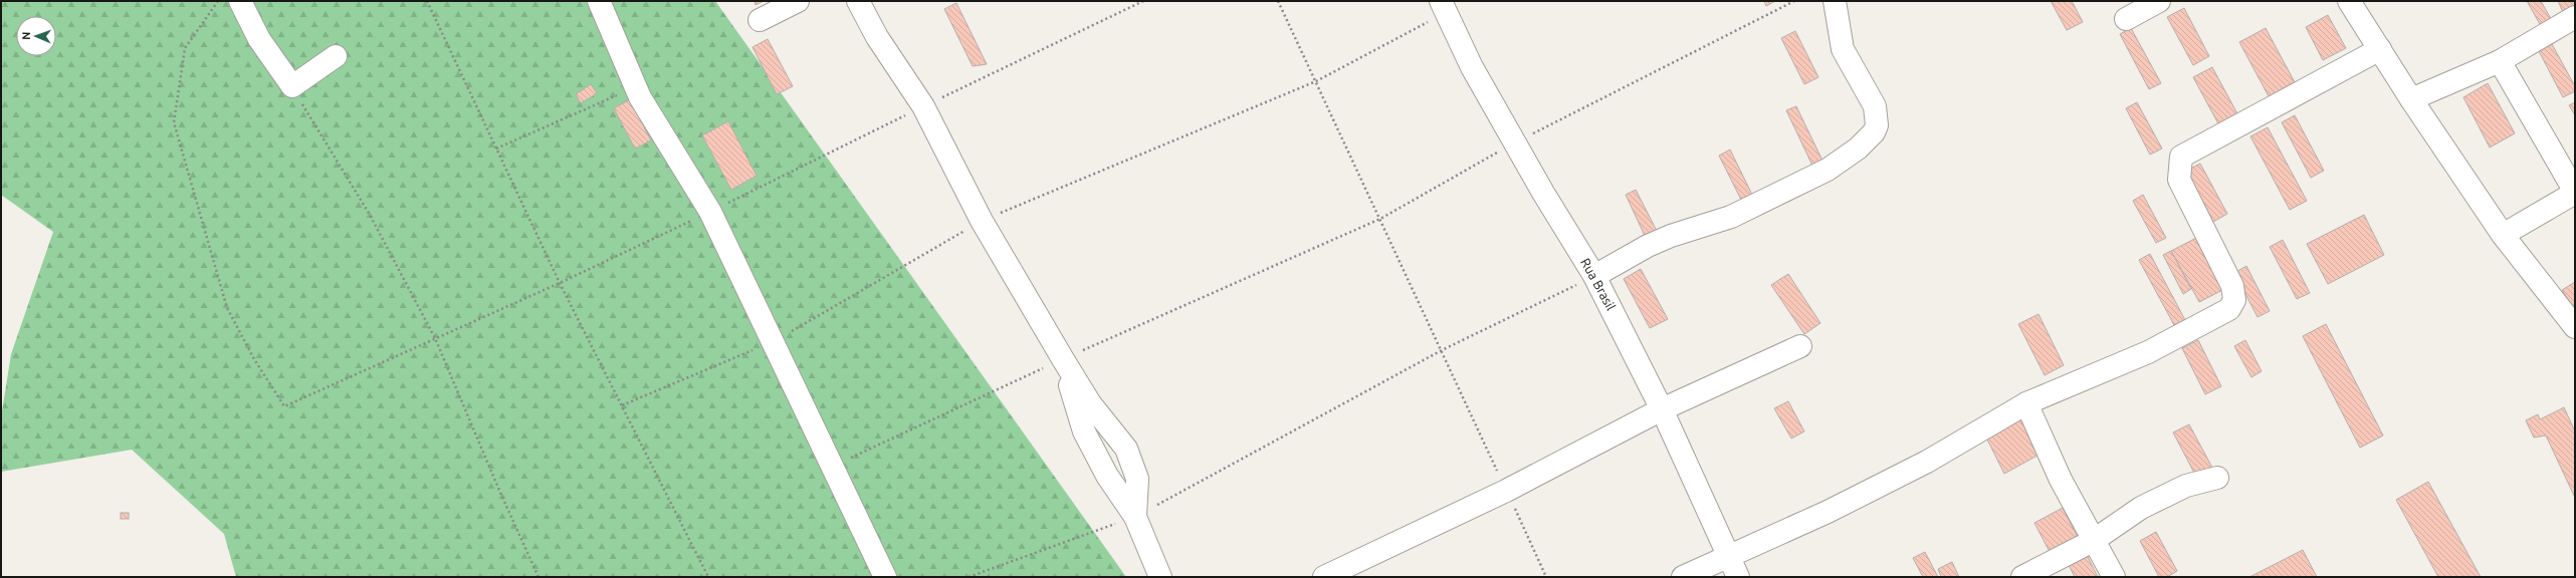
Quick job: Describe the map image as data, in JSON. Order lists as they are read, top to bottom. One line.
{"streets":{"street":["Rua Brasil"]},"north":"left"}
